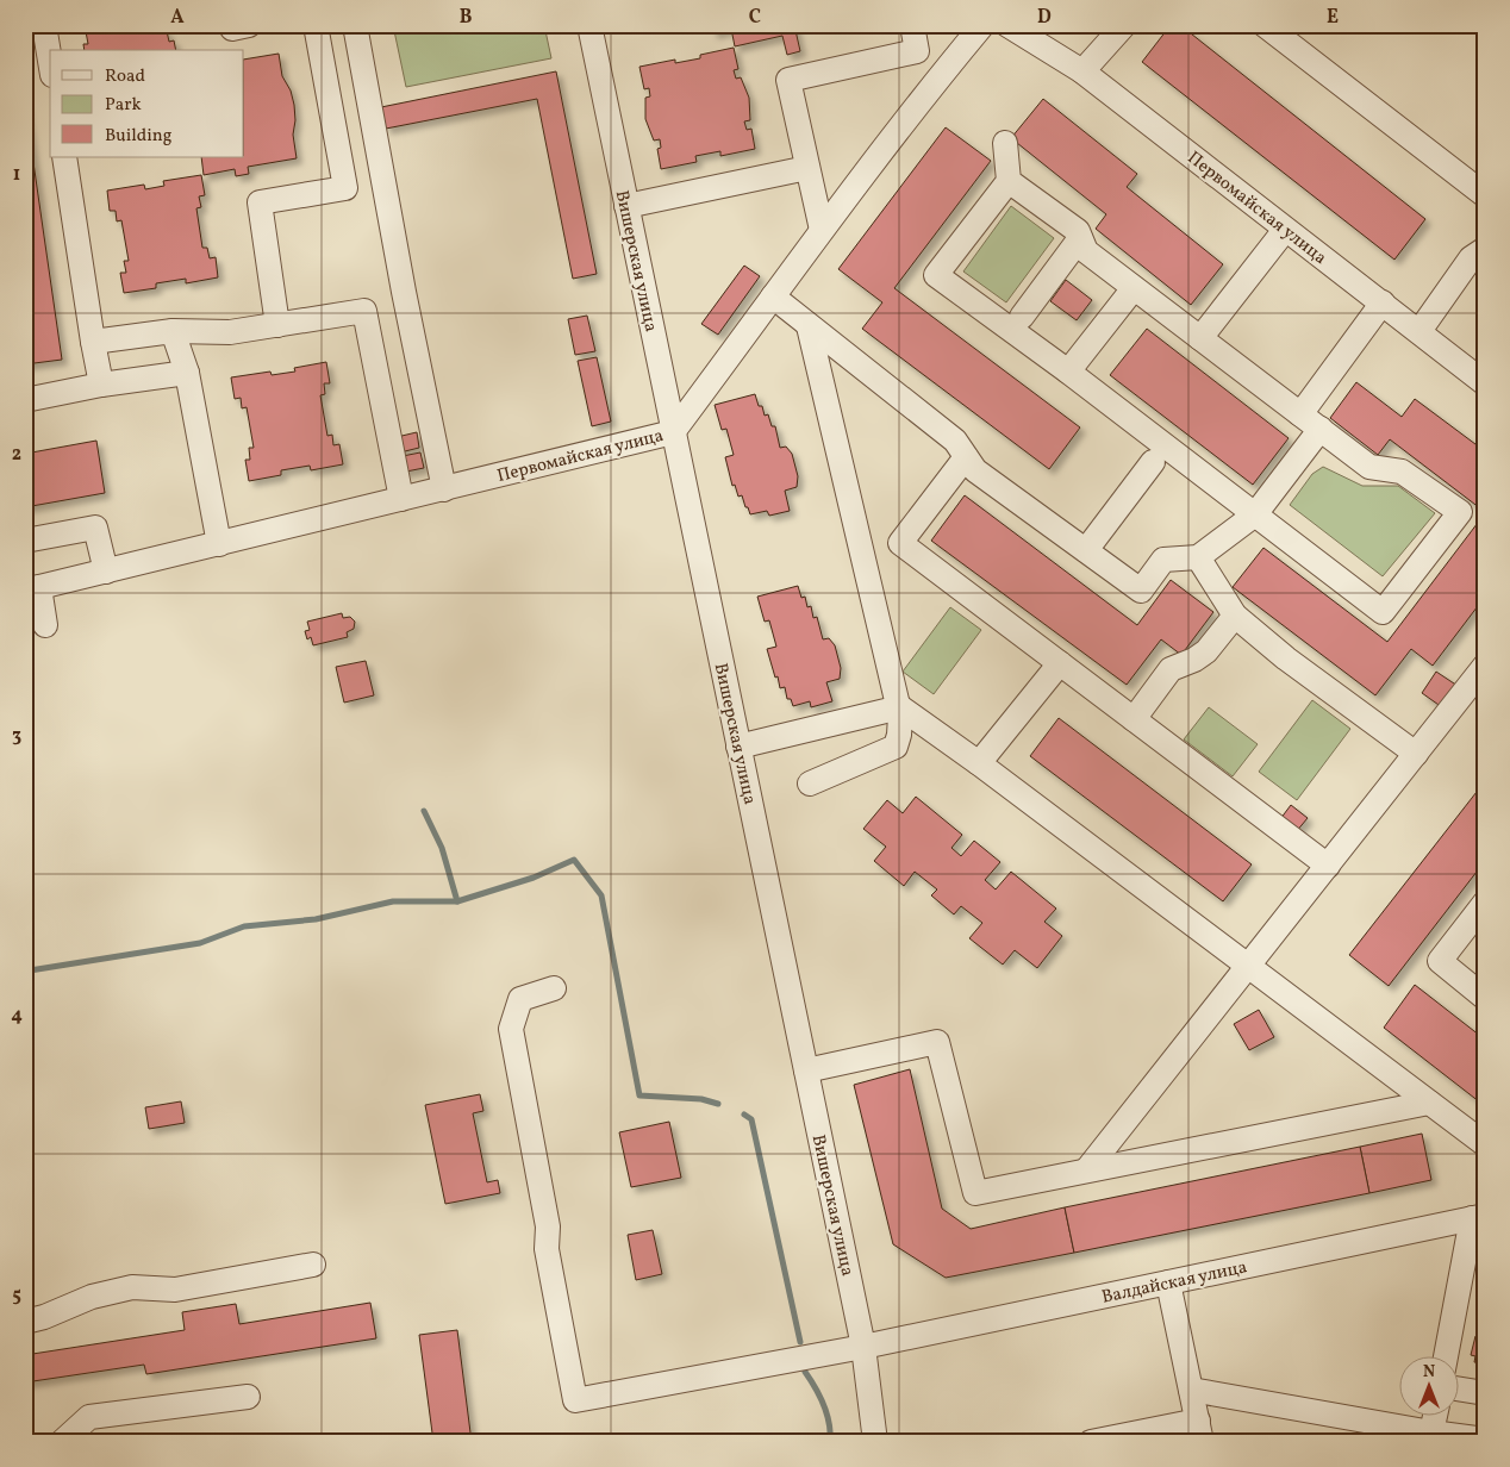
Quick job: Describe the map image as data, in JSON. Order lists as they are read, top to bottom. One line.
{"streets":{"street":["Первомайская улица","Вишерская улица","Валдайская улица"]},"crossings":[["Первомайская улица","Вишерская улица"],["Вишерская улица","Валдайская улица"]],"legend":["Road","Park","Building"],"north":"top","grid":{"columns":["A","B","C","D","E"],"rows":["1","2","3","4","5"]}}
